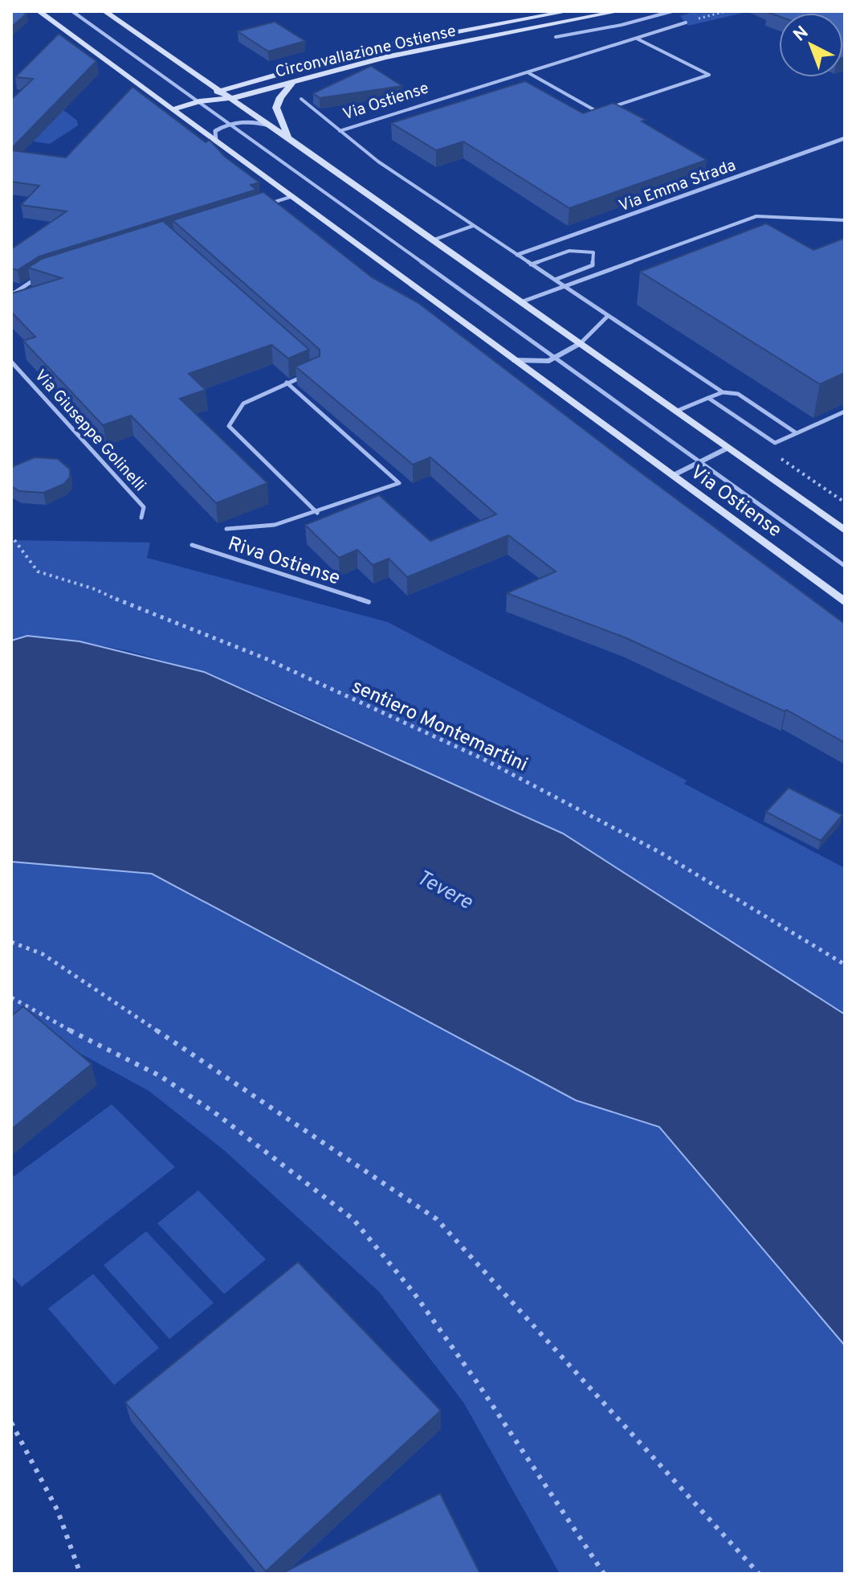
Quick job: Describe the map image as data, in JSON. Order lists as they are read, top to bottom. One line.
{"streets":{"main road":["Circonvallazione Ostiense","Via Ostiense"],"street":["Via Emma Strada"],"lane":["Via Giuseppe Golinelli","Riva Ostiense"],"path":["sentiero Montemartini"]},"crossings":[["Circonvallazione Ostiense","Via Ostiense"],["Via Ostiense","Via Emma Strada"]],"water":["Tevere"],"north":"top left"}
